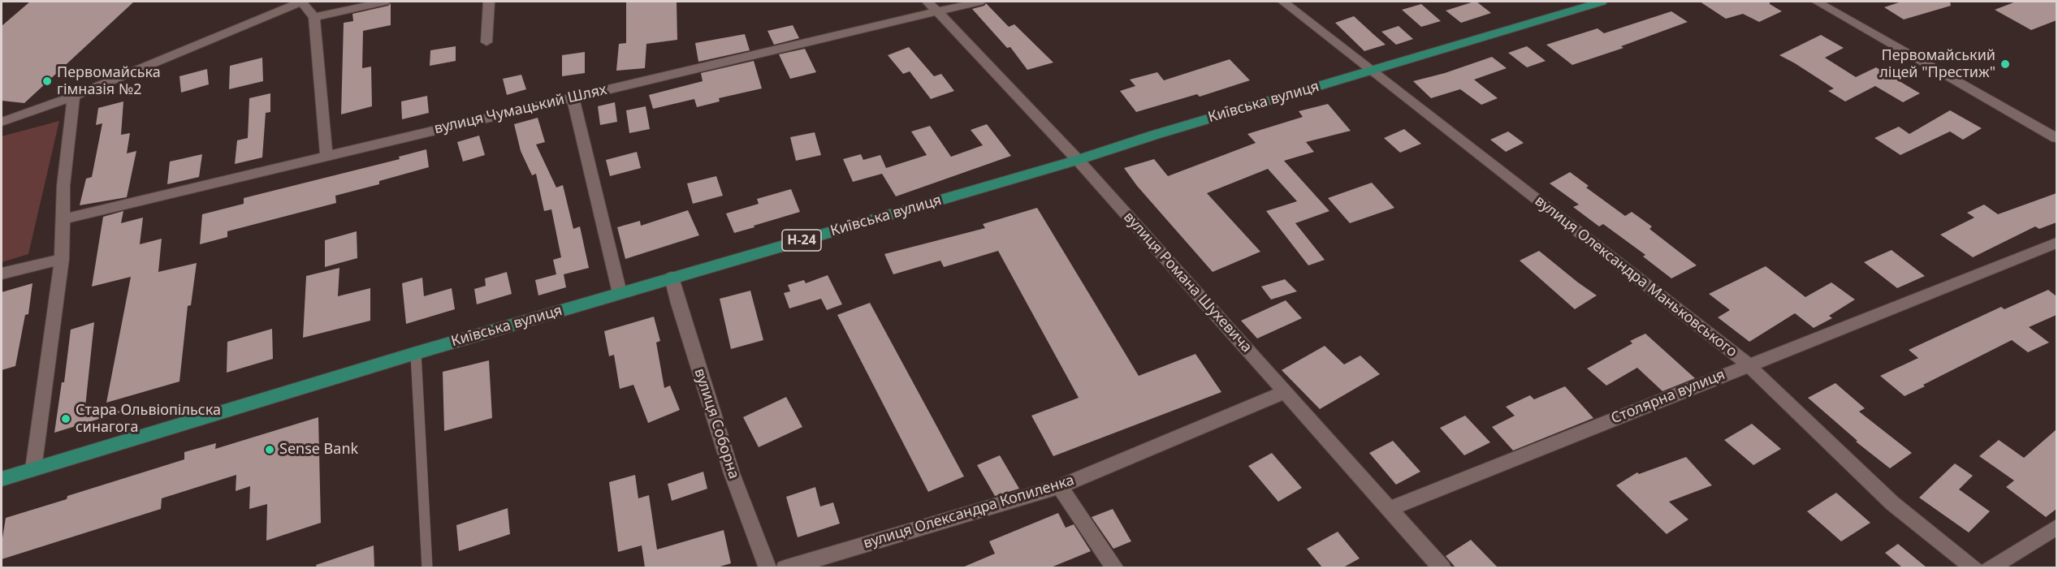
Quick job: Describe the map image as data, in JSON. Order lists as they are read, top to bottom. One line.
{"streets":{"main road":["Київська вулиця","Н-24"],"street":["вулиця Чумацький Шлях","вулиця Олександра Маньковського","вулиця Романа Шухевича","Столярна вулиця","вулиця Соборна","вулиця Олександра Копиленка"]},"crossings":[["Київська вулиця","вулиця Олександра Маньковського"],["Київська вулиця","вулиця Романа Шухевича"],["Київська вулиця","вулиця Соборна"],["вулиця Чумацький Шлях","вулиця Романа Шухевича"],["вулиця Олександра Маньковського","Столярна вулиця"],["вулиця Романа Шухевича","Столярна вулиця"],["вулиця Романа Шухевича","вулиця Олександра Копиленка"]],"places":["Первомайський ліцей \"Престиж\"","Первомайська гімназія №2","Стара Ольвіопільска синагога","Sense Bank"]}
